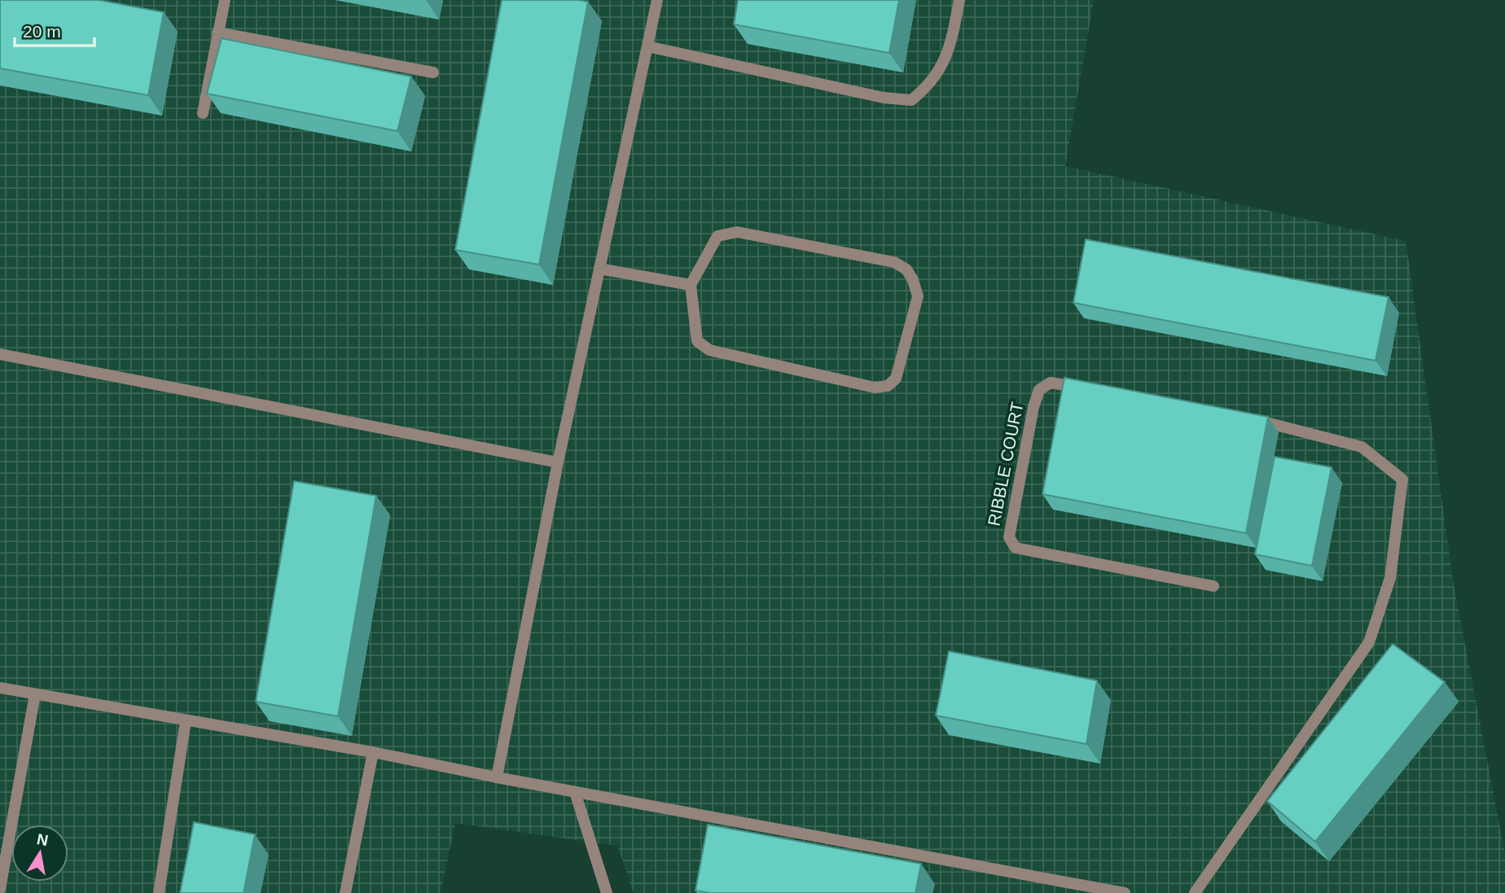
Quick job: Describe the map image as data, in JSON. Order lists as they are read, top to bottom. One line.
{"streets":{"lane":["RIBBLE COURT"]},"scale_bar":"20 m","north":"top"}
